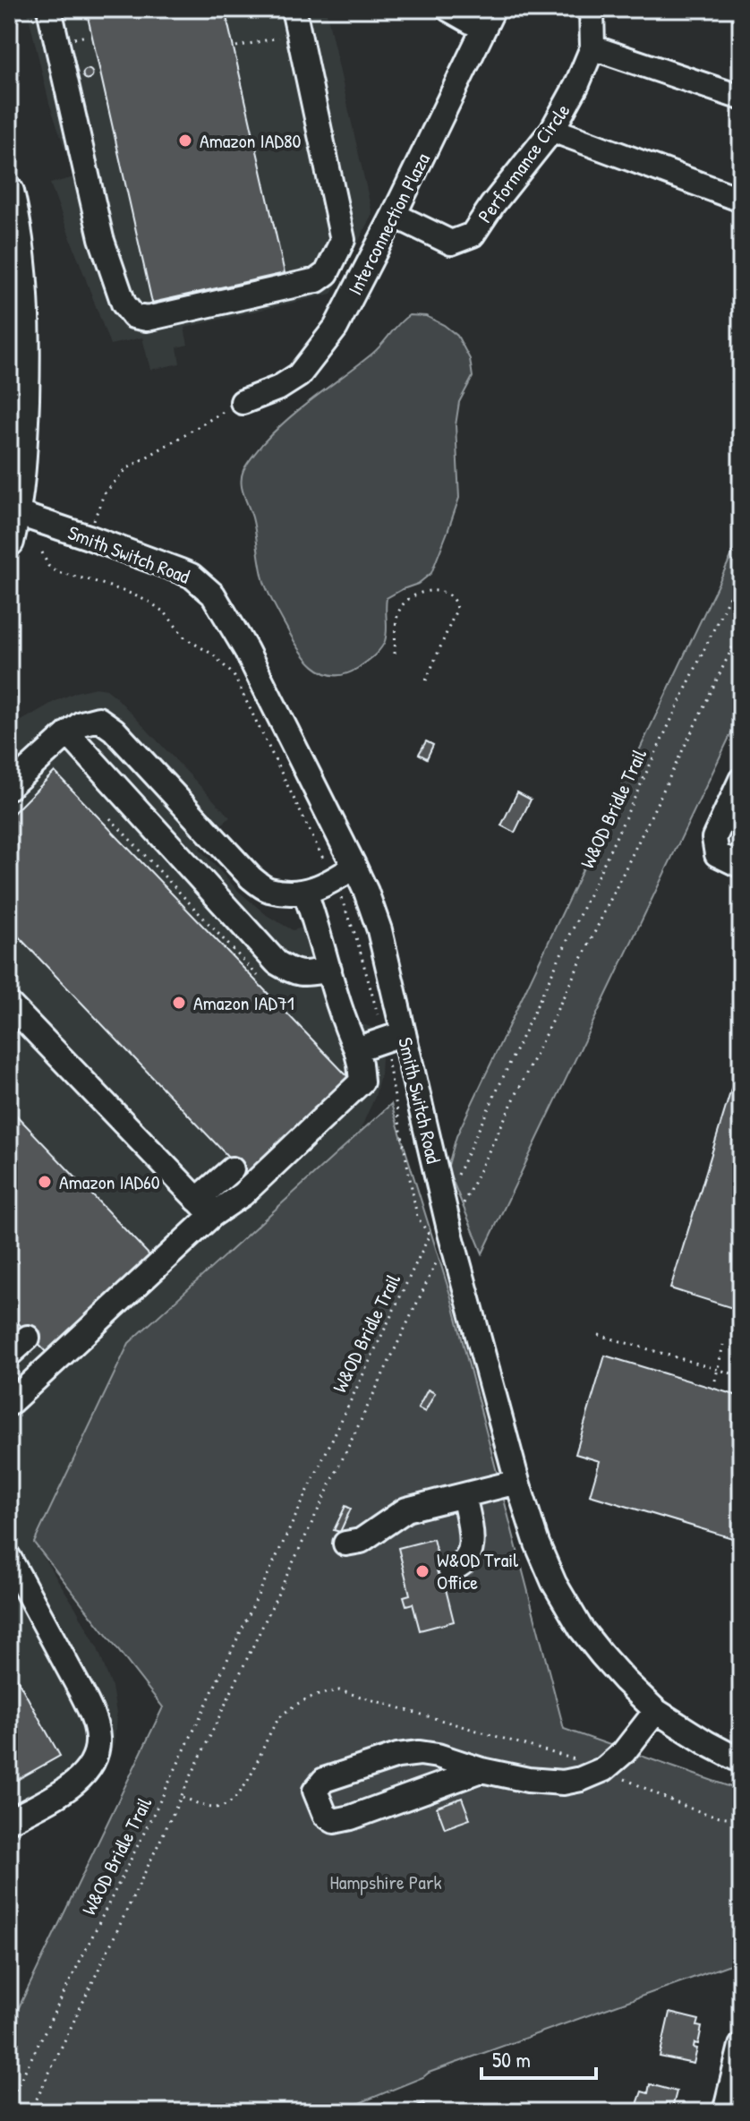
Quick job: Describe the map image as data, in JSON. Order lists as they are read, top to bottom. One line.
{"streets":{"street":["Performance Circle","Interconnection Plaza","Smith Switch Road"],"path":["W&OD Bridle Trail"]},"crossings":[["Performance Circle","Interconnection Plaza"],["Smith Switch Road","W&OD Bridle Trail"]],"parks":["Hampshire Park"],"places":["Amazon IAD80","Amazon IAD71","Amazon IAD60","W&OD Trail Office"],"scale_bar":"50 m"}
